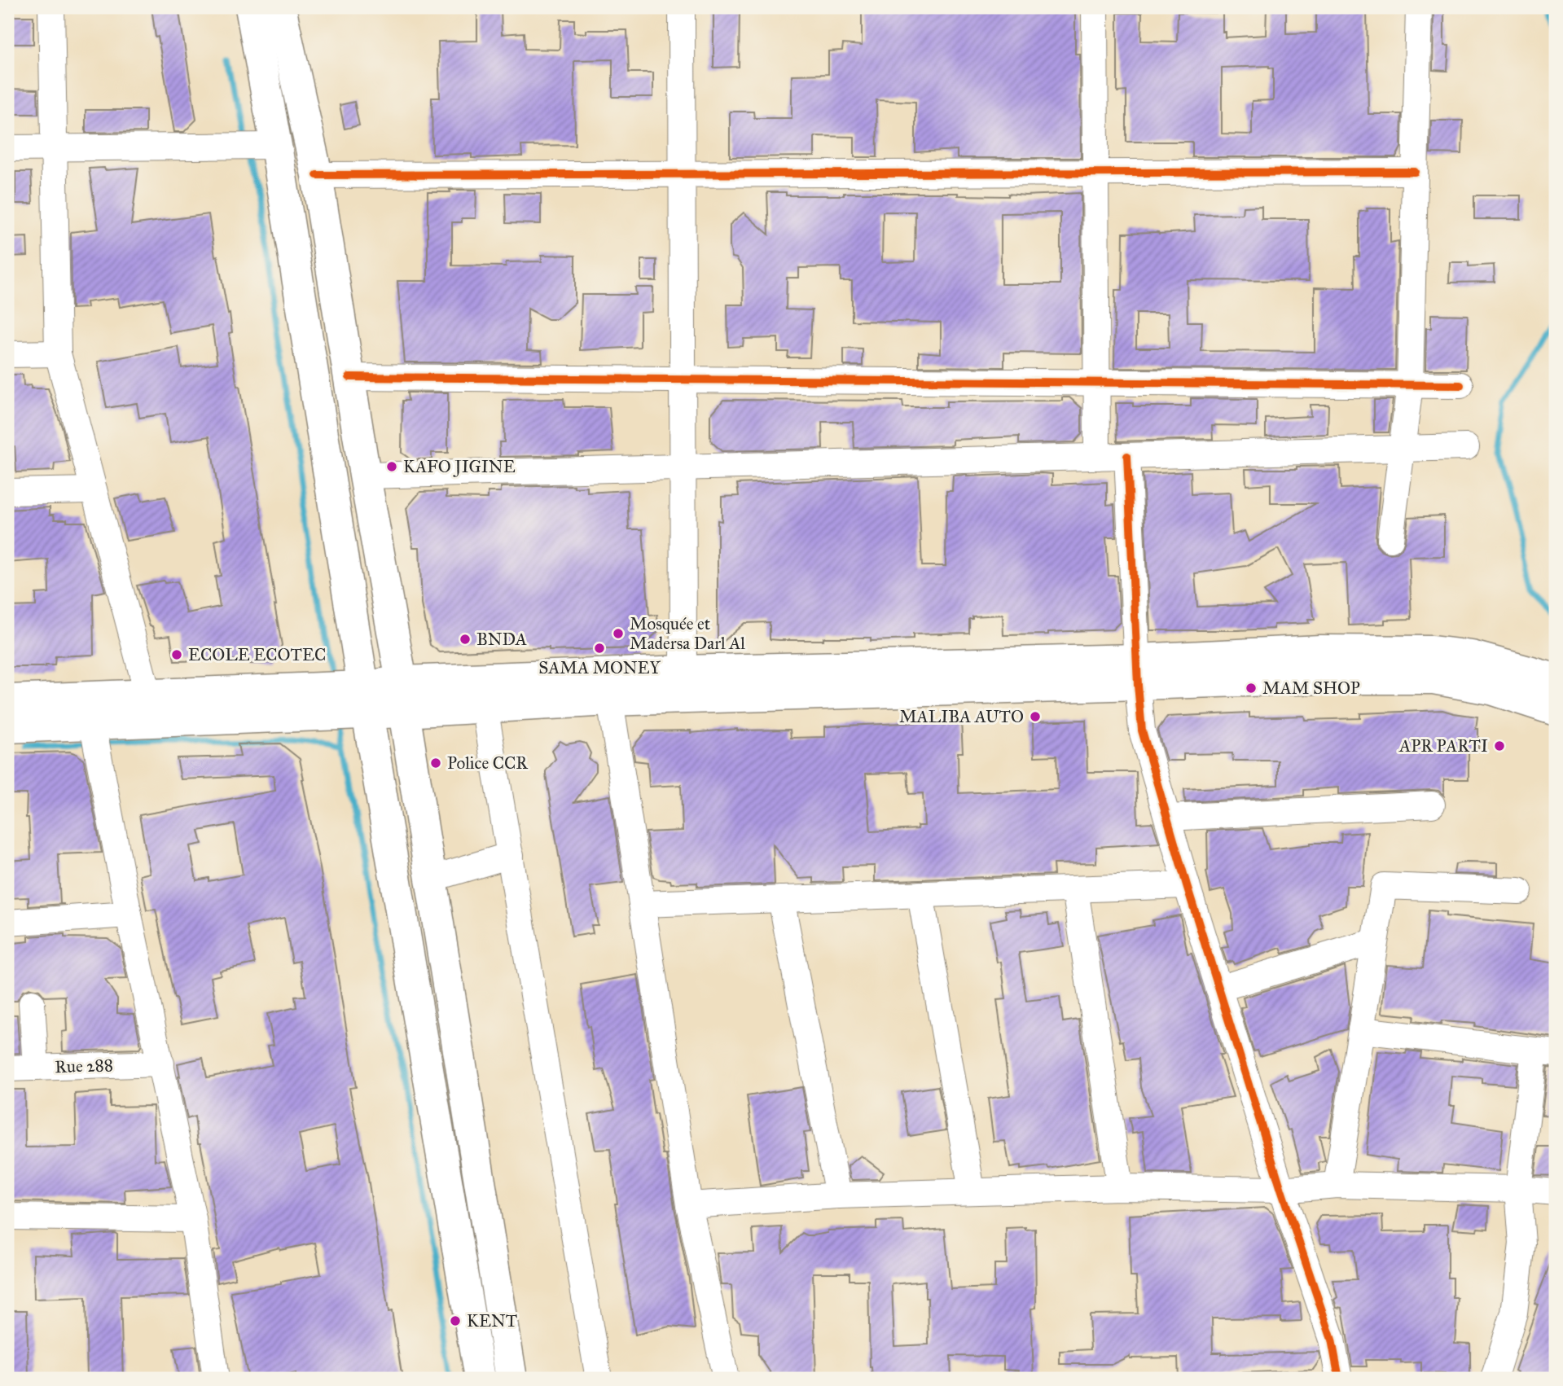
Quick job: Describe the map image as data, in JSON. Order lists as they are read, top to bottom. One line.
{"streets":{"street":["Rue 288"]},"places":["KAFO JIGINE","Mosquée et Madersa Darl Al","BNDA","SAMA MONEY","ECOLE ECOTEC","MAM SHOP","MALIBA AUTO","APR PARTI","Police CCR","KENT"]}
